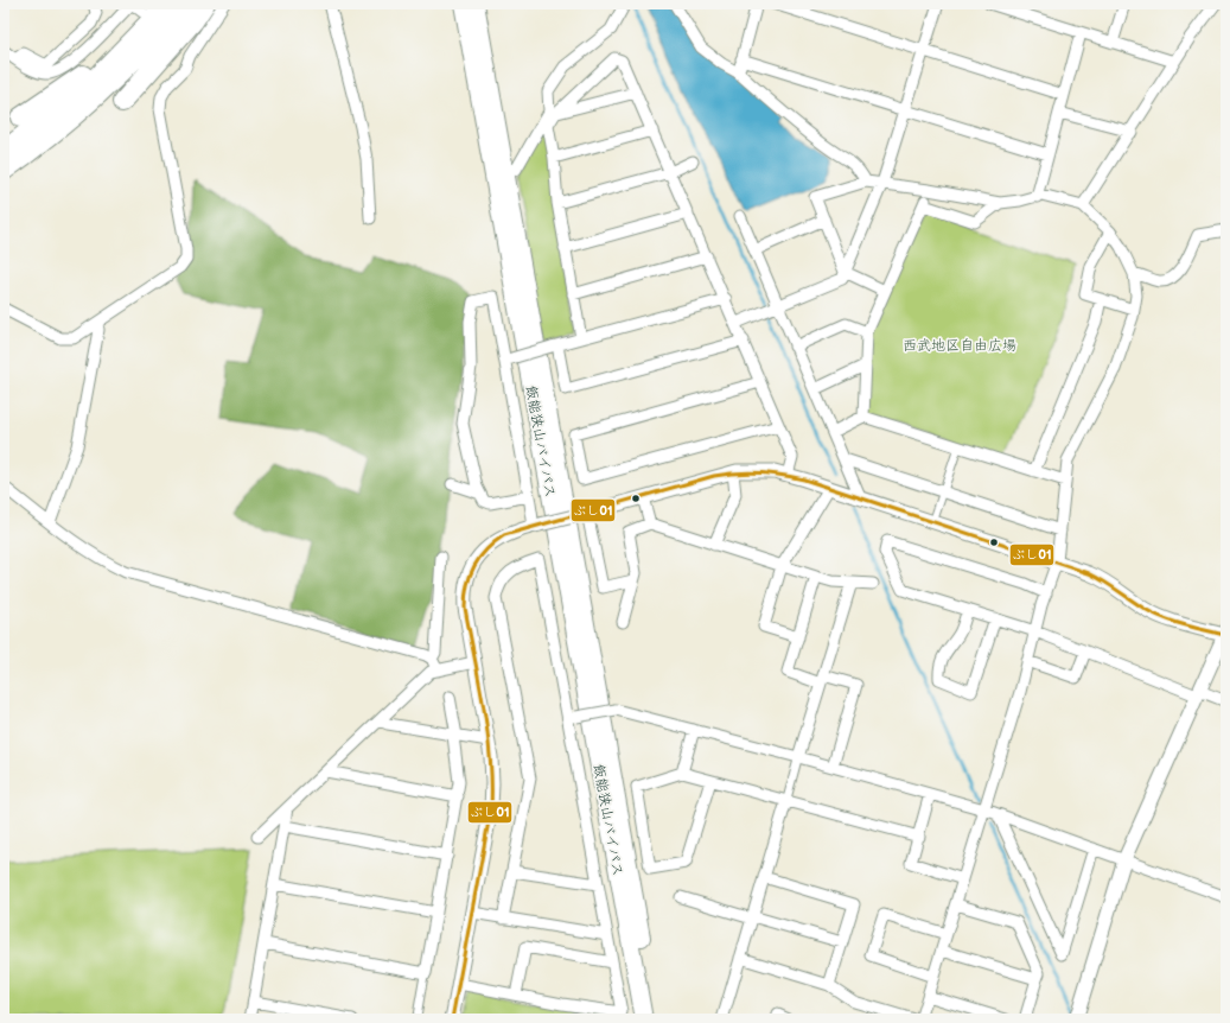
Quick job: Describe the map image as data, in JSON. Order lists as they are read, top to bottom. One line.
{"streets":{"highway":["飯能狭山バイパス"]},"parks":["西武地区自由広場"],"lines":["transit line ぶし01"]}
